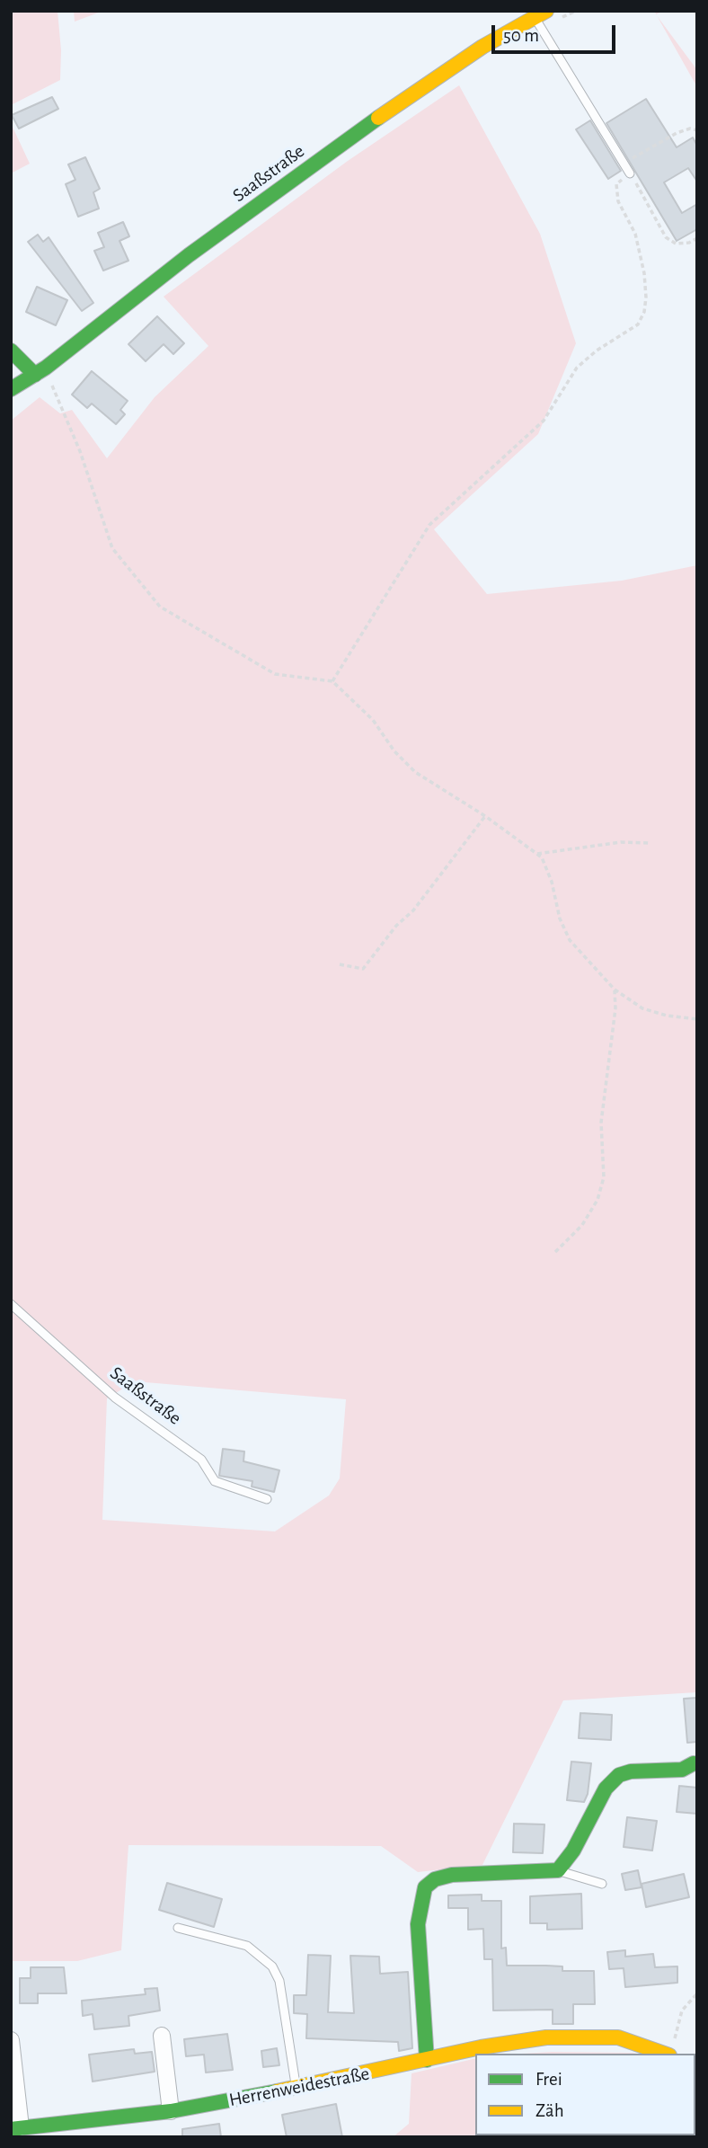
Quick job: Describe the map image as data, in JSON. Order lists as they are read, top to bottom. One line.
{"streets":{"street":["Saaßstraße","Herrenweidestraße"]},"legend":["Frei","Zäh"],"scale_bar":"50 m"}
